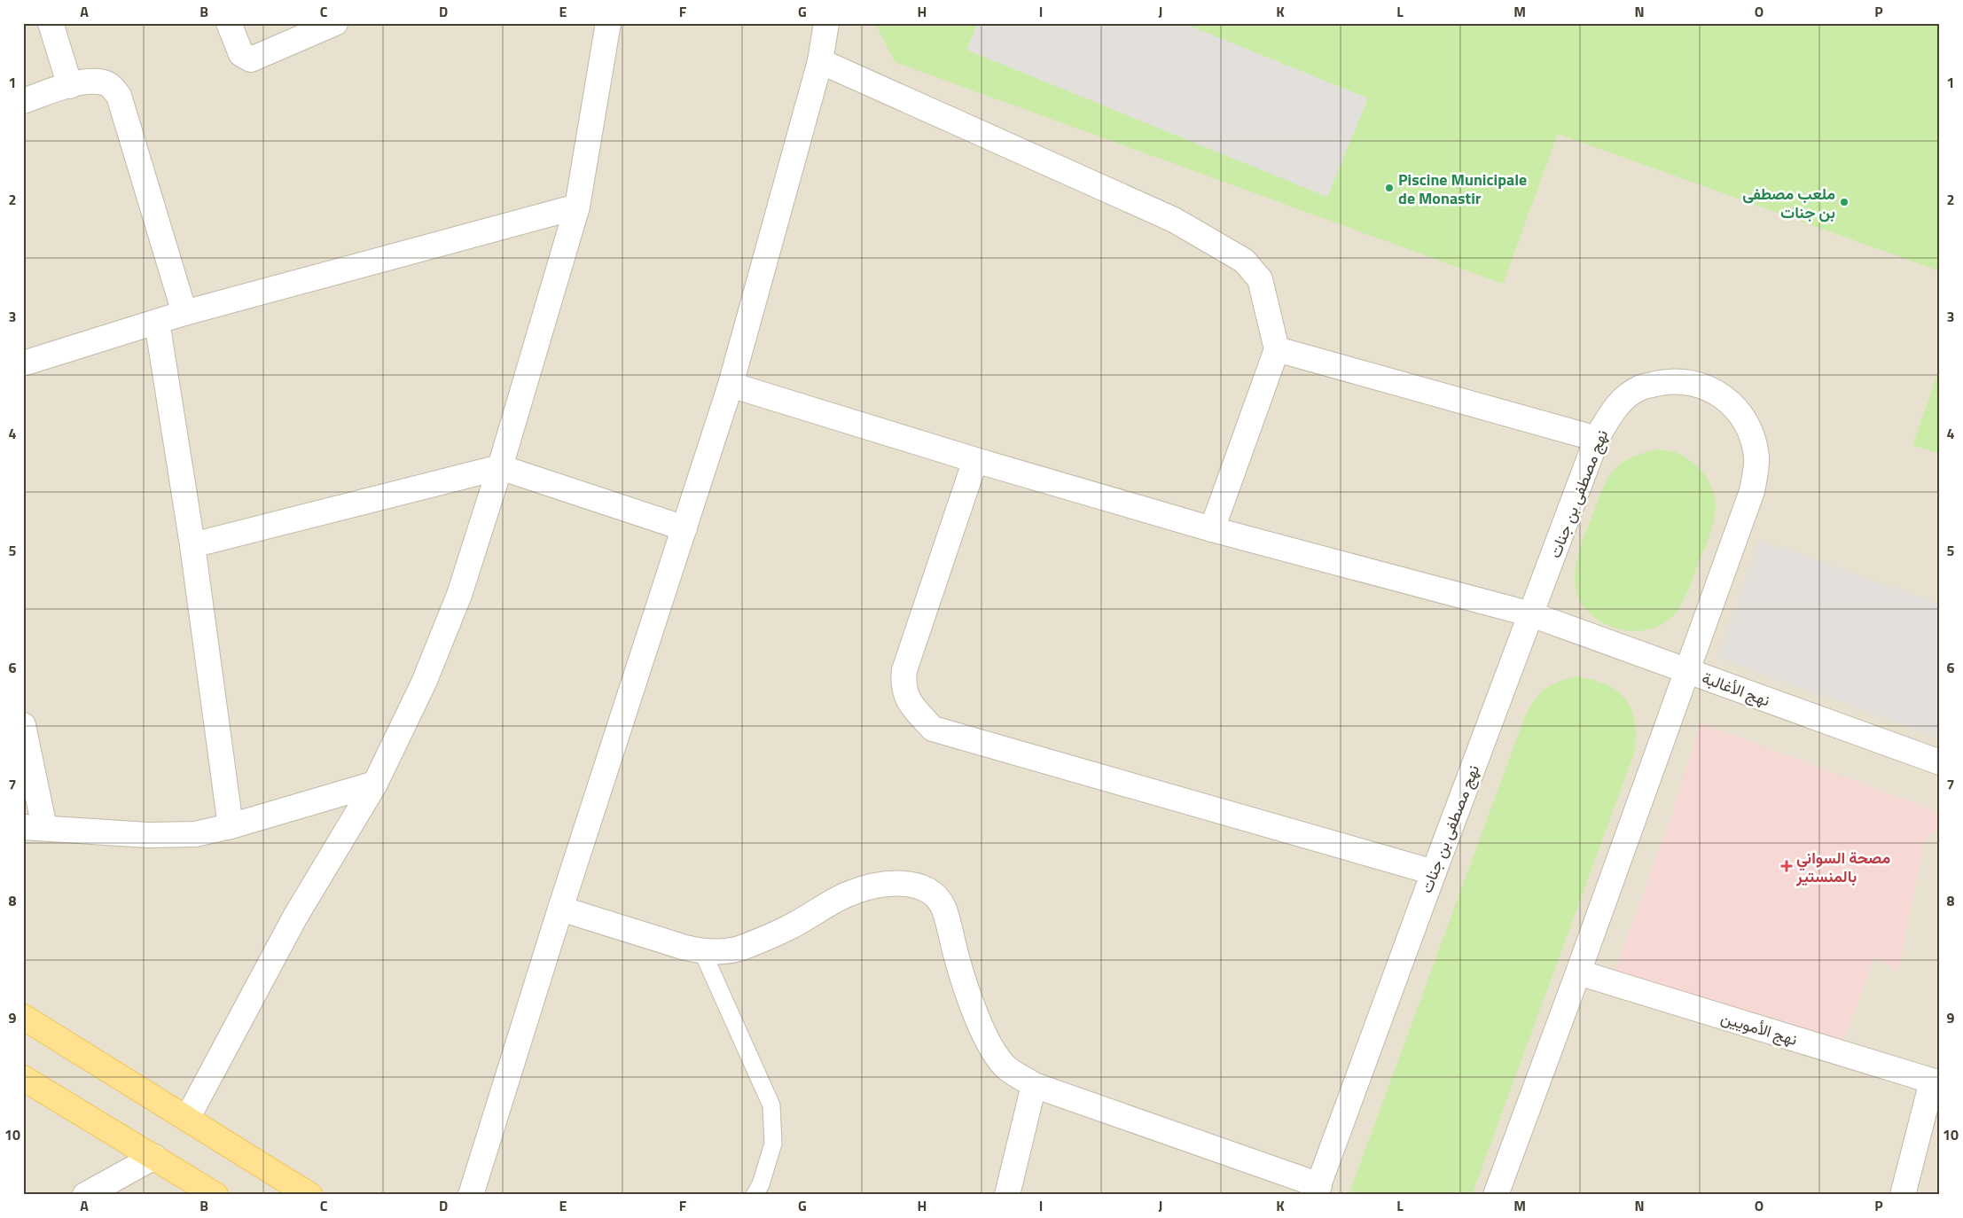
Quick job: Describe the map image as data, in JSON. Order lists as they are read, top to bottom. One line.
{"streets":{"street":["نهج مصطفى بن جنات","نهج الأغالبة","نهج الأمويين"]},"crossings":[["نهج مصطفى بن جنات","نهج الأغالبة"],["نهج مصطفى بن جنات","نهج الأمويين"]],"places":{"other":["Piscine Municipale de Monastir","ملعب مصطفى بن جنات"],"health":["مصحة السواني بالمنستير"]},"grid":{"columns":["A","B","C","D","E","F","G","H","I","J","K","L","M","N","O","P"],"rows":["1","2","3","4","5","6","7","8","9","10"]}}
